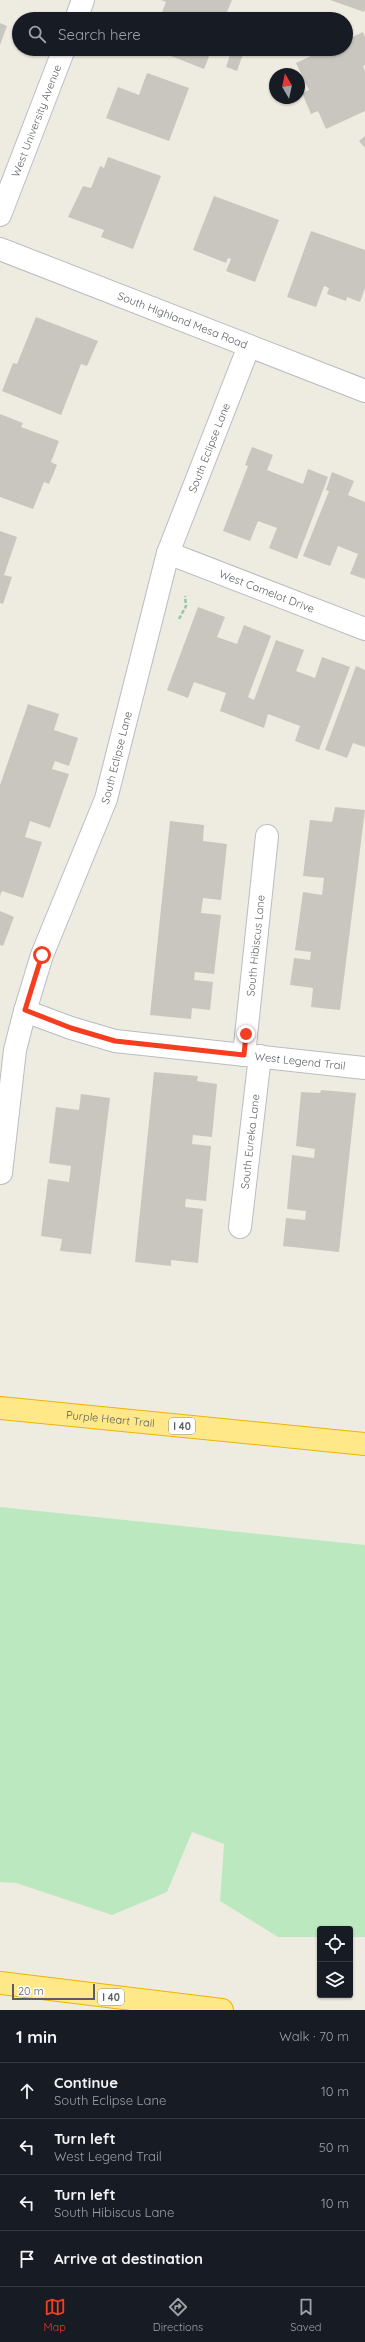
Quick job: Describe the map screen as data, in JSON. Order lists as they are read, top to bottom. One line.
{"streets":{"highway":["Purple Heart Trail","I 40"],"street":["West University Avenue","South Highland Mesa Road","South Eclipse Lane","West Camelot Drive","South Hibiscus Lane","West Legend Trail","South Eureka Lane"]},"crossings":[["South Highland Mesa Road","South Eclipse Lane"],["South Eclipse Lane","West Camelot Drive"],["South Eclipse Lane","West Legend Trail"],["South Hibiscus Lane","West Legend Trail"],["South Hibiscus Lane","South Eureka Lane"],["West Legend Trail","South Eureka Lane"]],"scale_bar":"20 m","north":"top","page":{"search":"Search here","scale":"20 m","heading":["1 min","Walk · 70 m"],"list":[["Continue","South Eclipse Lane","10 m"],["Turn left","West Legend Trail","50 m"],["Turn left","South Hibiscus Lane","10 m"],"Arrive at destination"],"nav":["Map","Directions","Saved"]}}
